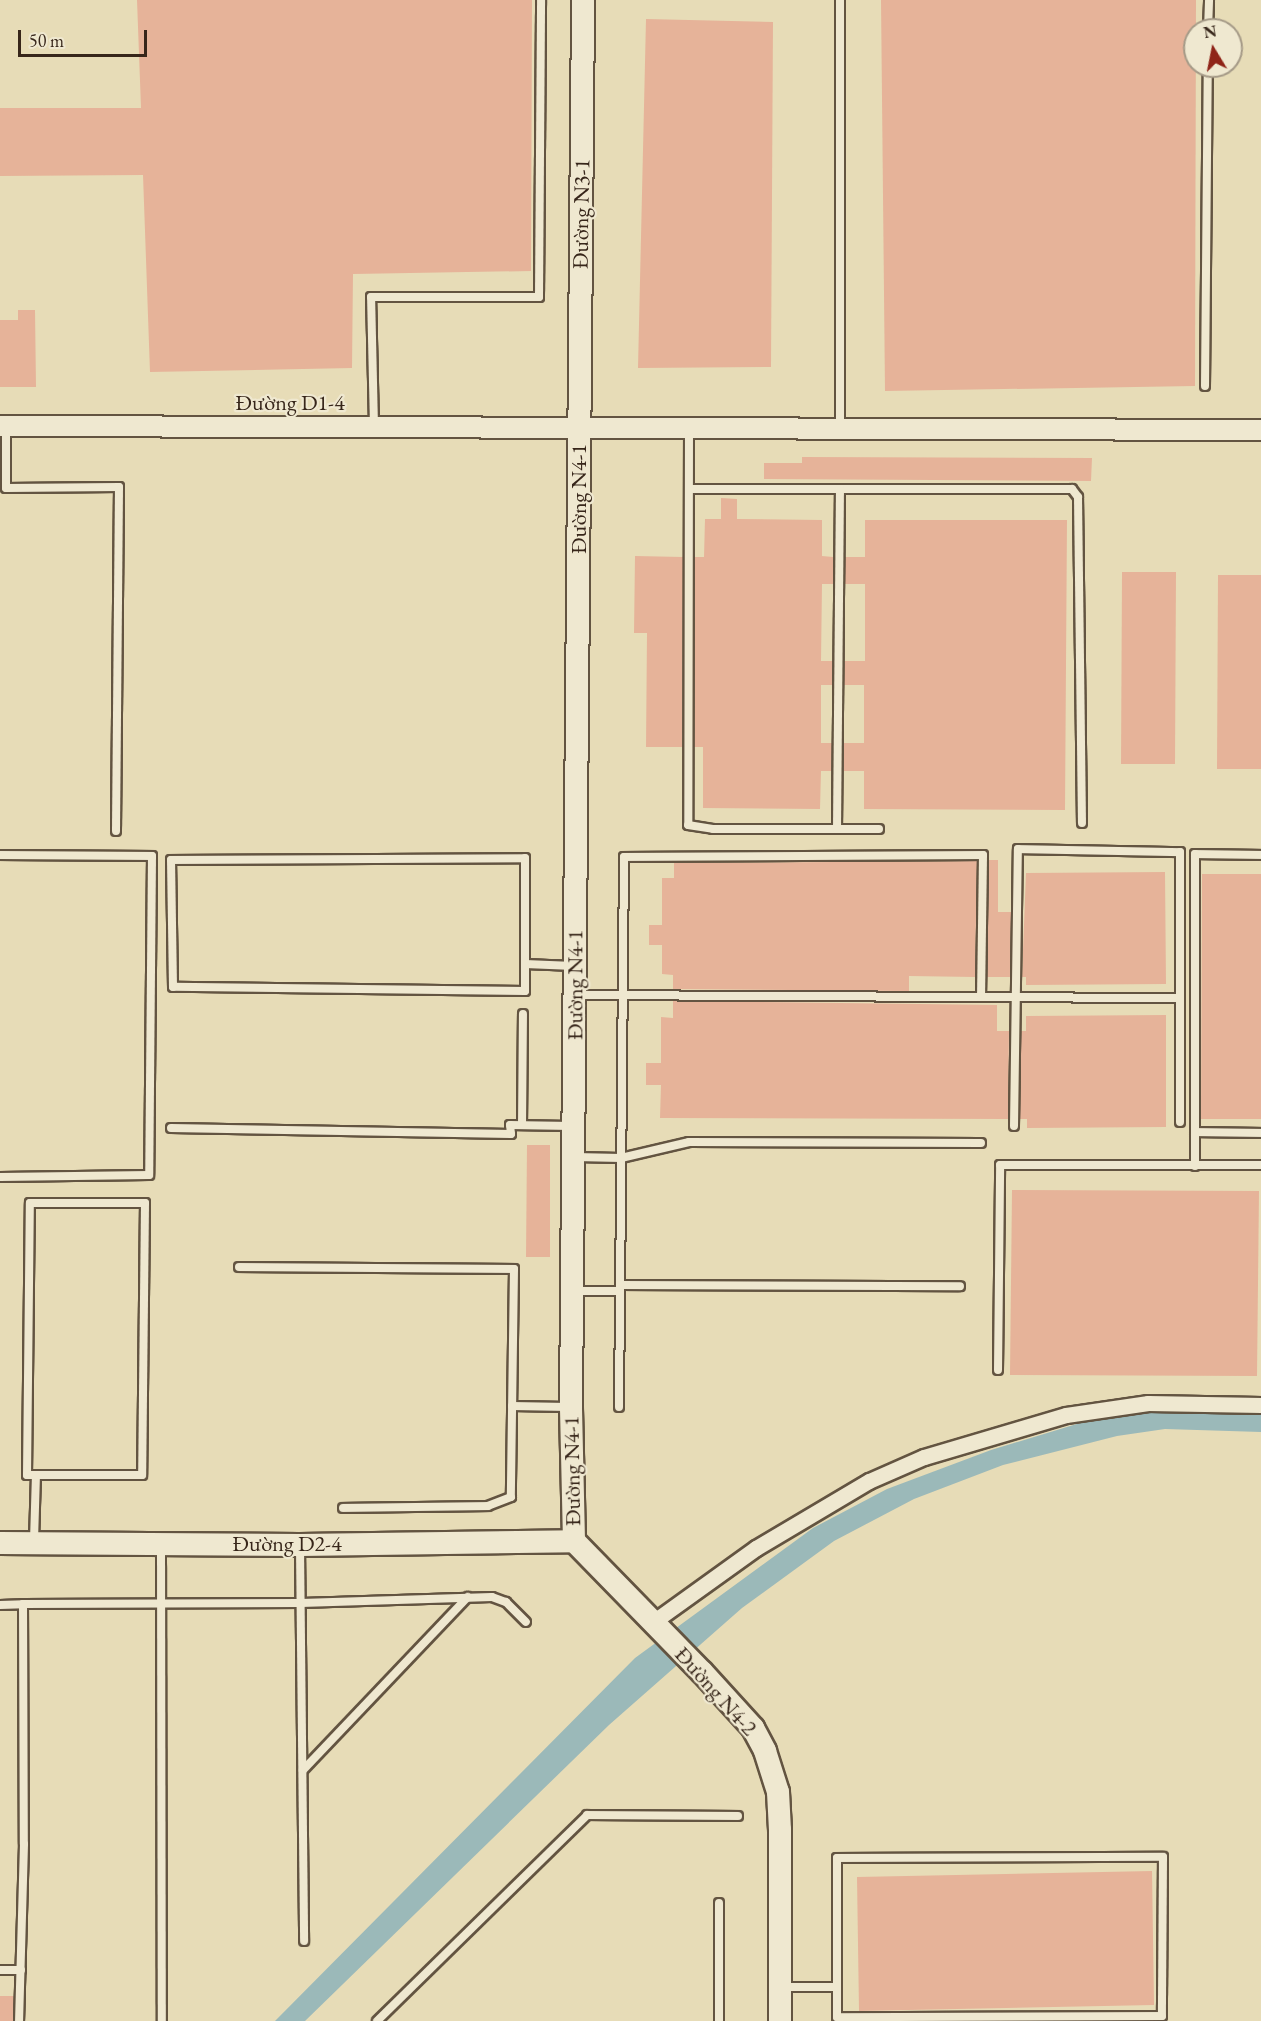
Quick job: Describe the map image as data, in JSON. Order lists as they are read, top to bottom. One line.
{"streets":{"main road":["Đường N3-1","Đường N4-1","Đường D2-4","Đường N4-2"],"street":["Đường D1-4"]},"crossings":[["Đường N3-1","Đường D1-4"],["Đường N3-1","Đường N4-1"],["Đường D1-4","Đường N4-1"],["Đường N4-1","Đường D2-4"],["Đường N4-1","Đường N4-2"],["Đường D2-4","Đường N4-2"]],"scale_bar":"50 m","north":"top"}
